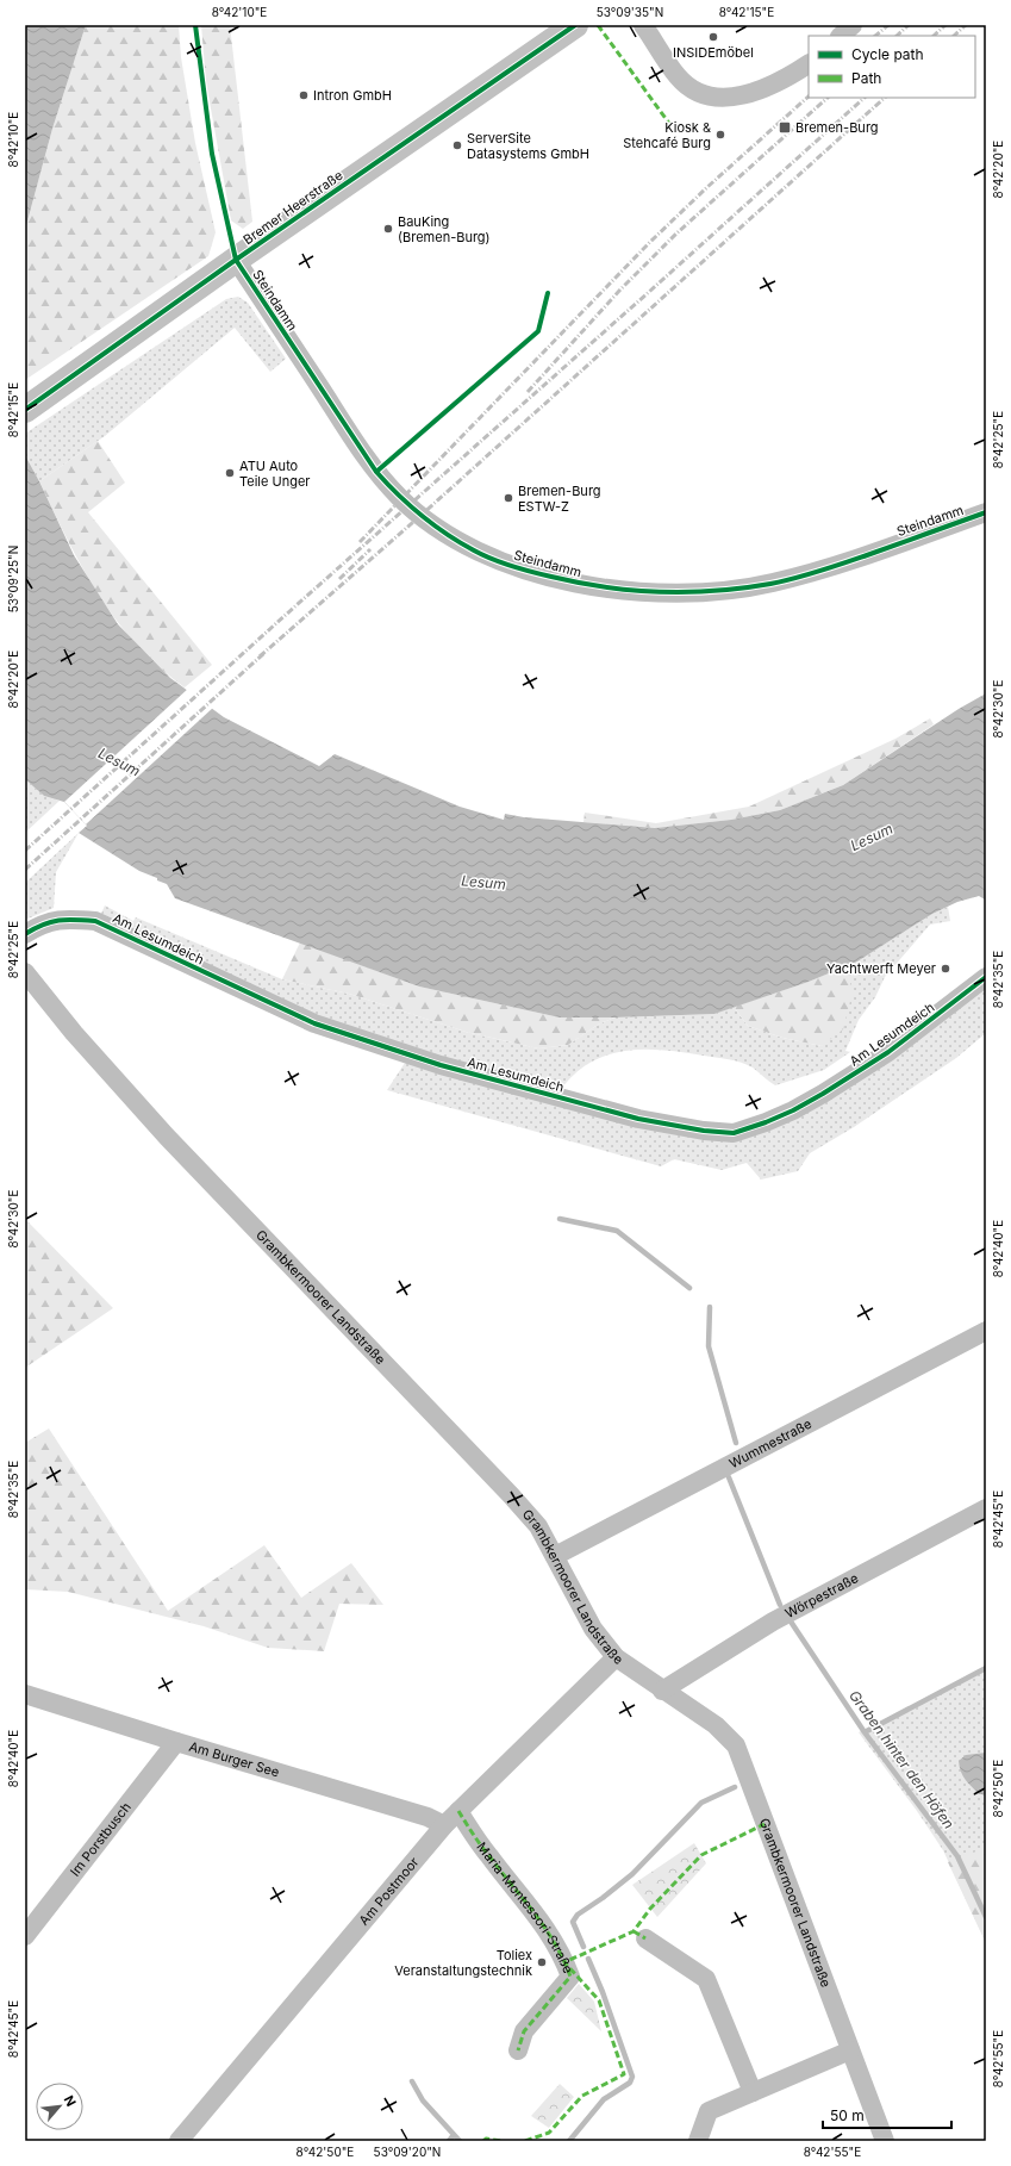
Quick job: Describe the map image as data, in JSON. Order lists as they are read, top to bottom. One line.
{"streets":{"main road":["Bremer Heerstraße"],"street":["Steindamm","Am Lesumdeich","Grambkermoorer Landstraße","Wummestraße","Wörpestraße","Am Burger See","Im Porstbusch","Am Postmoor","Maria-Montessori-Straße"]},"crossings":[["Bremer Heerstraße","Steindamm"],["Grambkermoorer Landstraße","Wummestraße"],["Grambkermoorer Landstraße","Wörpestraße"],["Grambkermoorer Landstraße","Am Postmoor"],["Am Burger See","Im Porstbusch"],["Am Burger See","Am Postmoor"],["Am Postmoor","Maria-Montessori-Straße"]],"water":["Lesum","Graben hinter den Höfen"],"places":{"other":["INSIDEmöbel","Intron GmbH","Kiosk & Stehcafé Burg","ServerSite Datasystems GmbH","BauKing (Bremen-Burg)","ATU Auto Teile Unger","Bremen-Burg ESTW-Z","Yachtwerft Meyer","Toliex Veranstaltungstechnik"],"transit":["Bremen-Burg"]},"legend":["Cycle path","Path"],"scale_bar":"50 m","north":"top right","coordinates":["8°42'10\"E","53°09'35\"N","8°42'15\"E","8°42'20\"E","8°42'25\"E","53°09'25\"N","8°42'30\"E","8°42'35\"E","8°42'40\"E","8°42'45\"E","8°42'50\"E","8°42'55\"E","53°09'20\"N"]}
